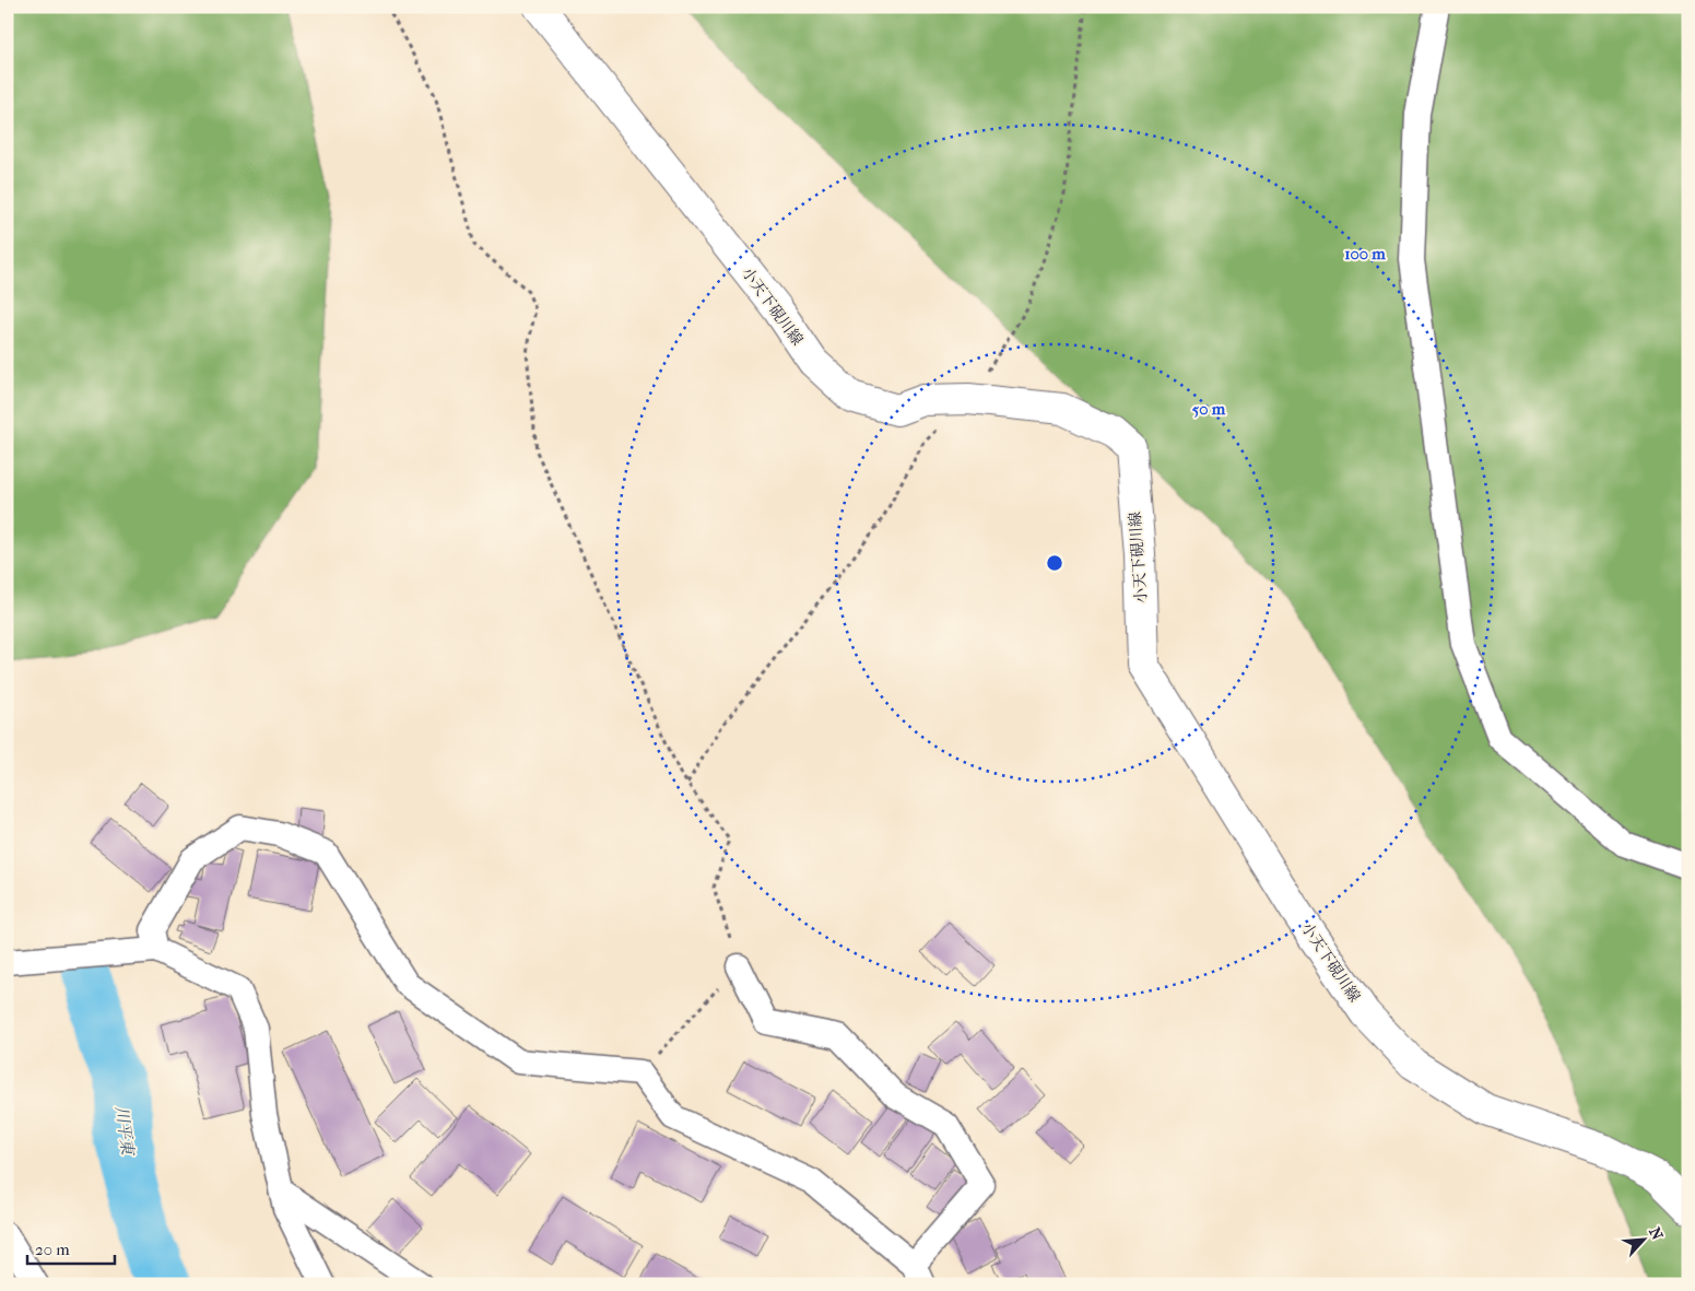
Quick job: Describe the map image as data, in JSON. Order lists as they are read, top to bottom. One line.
{"streets":{"main road":["小天下硯川線"]},"water":["川平東"],"scale_bar":"20 m","north":"top right","rings":["100 m","50 m"]}
